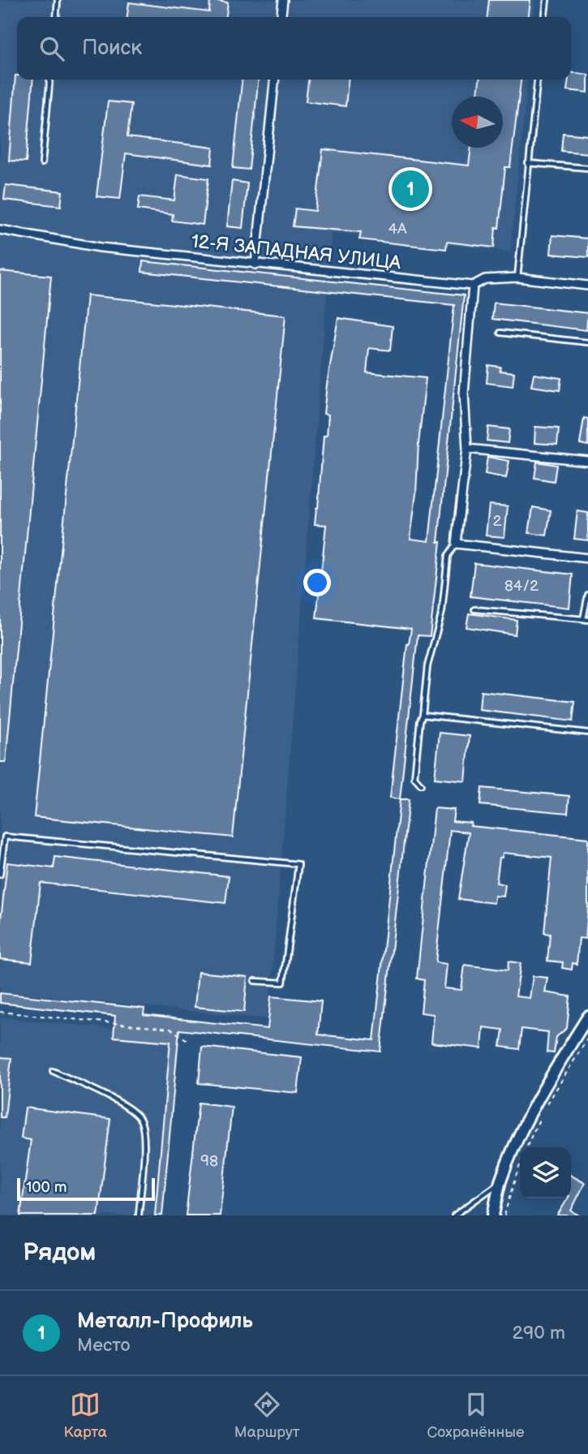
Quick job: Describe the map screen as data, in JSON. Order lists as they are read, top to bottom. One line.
{"streets":{"street":["12-Я ЗАПАДНАЯ УЛИЦА"]},"house_numbers":["4А","2","84/2","98"],"scale_bar":"100 m","north":"left","page":{"search":"Поиск","pins":"1","scale":"100 m","heading":"Рядом","list":[{"mark":"1","name":"Металл-Профиль","note":"Место","value":"290 m"}],"nav":["Карта","Маршрут","Сохранённые"]}}
